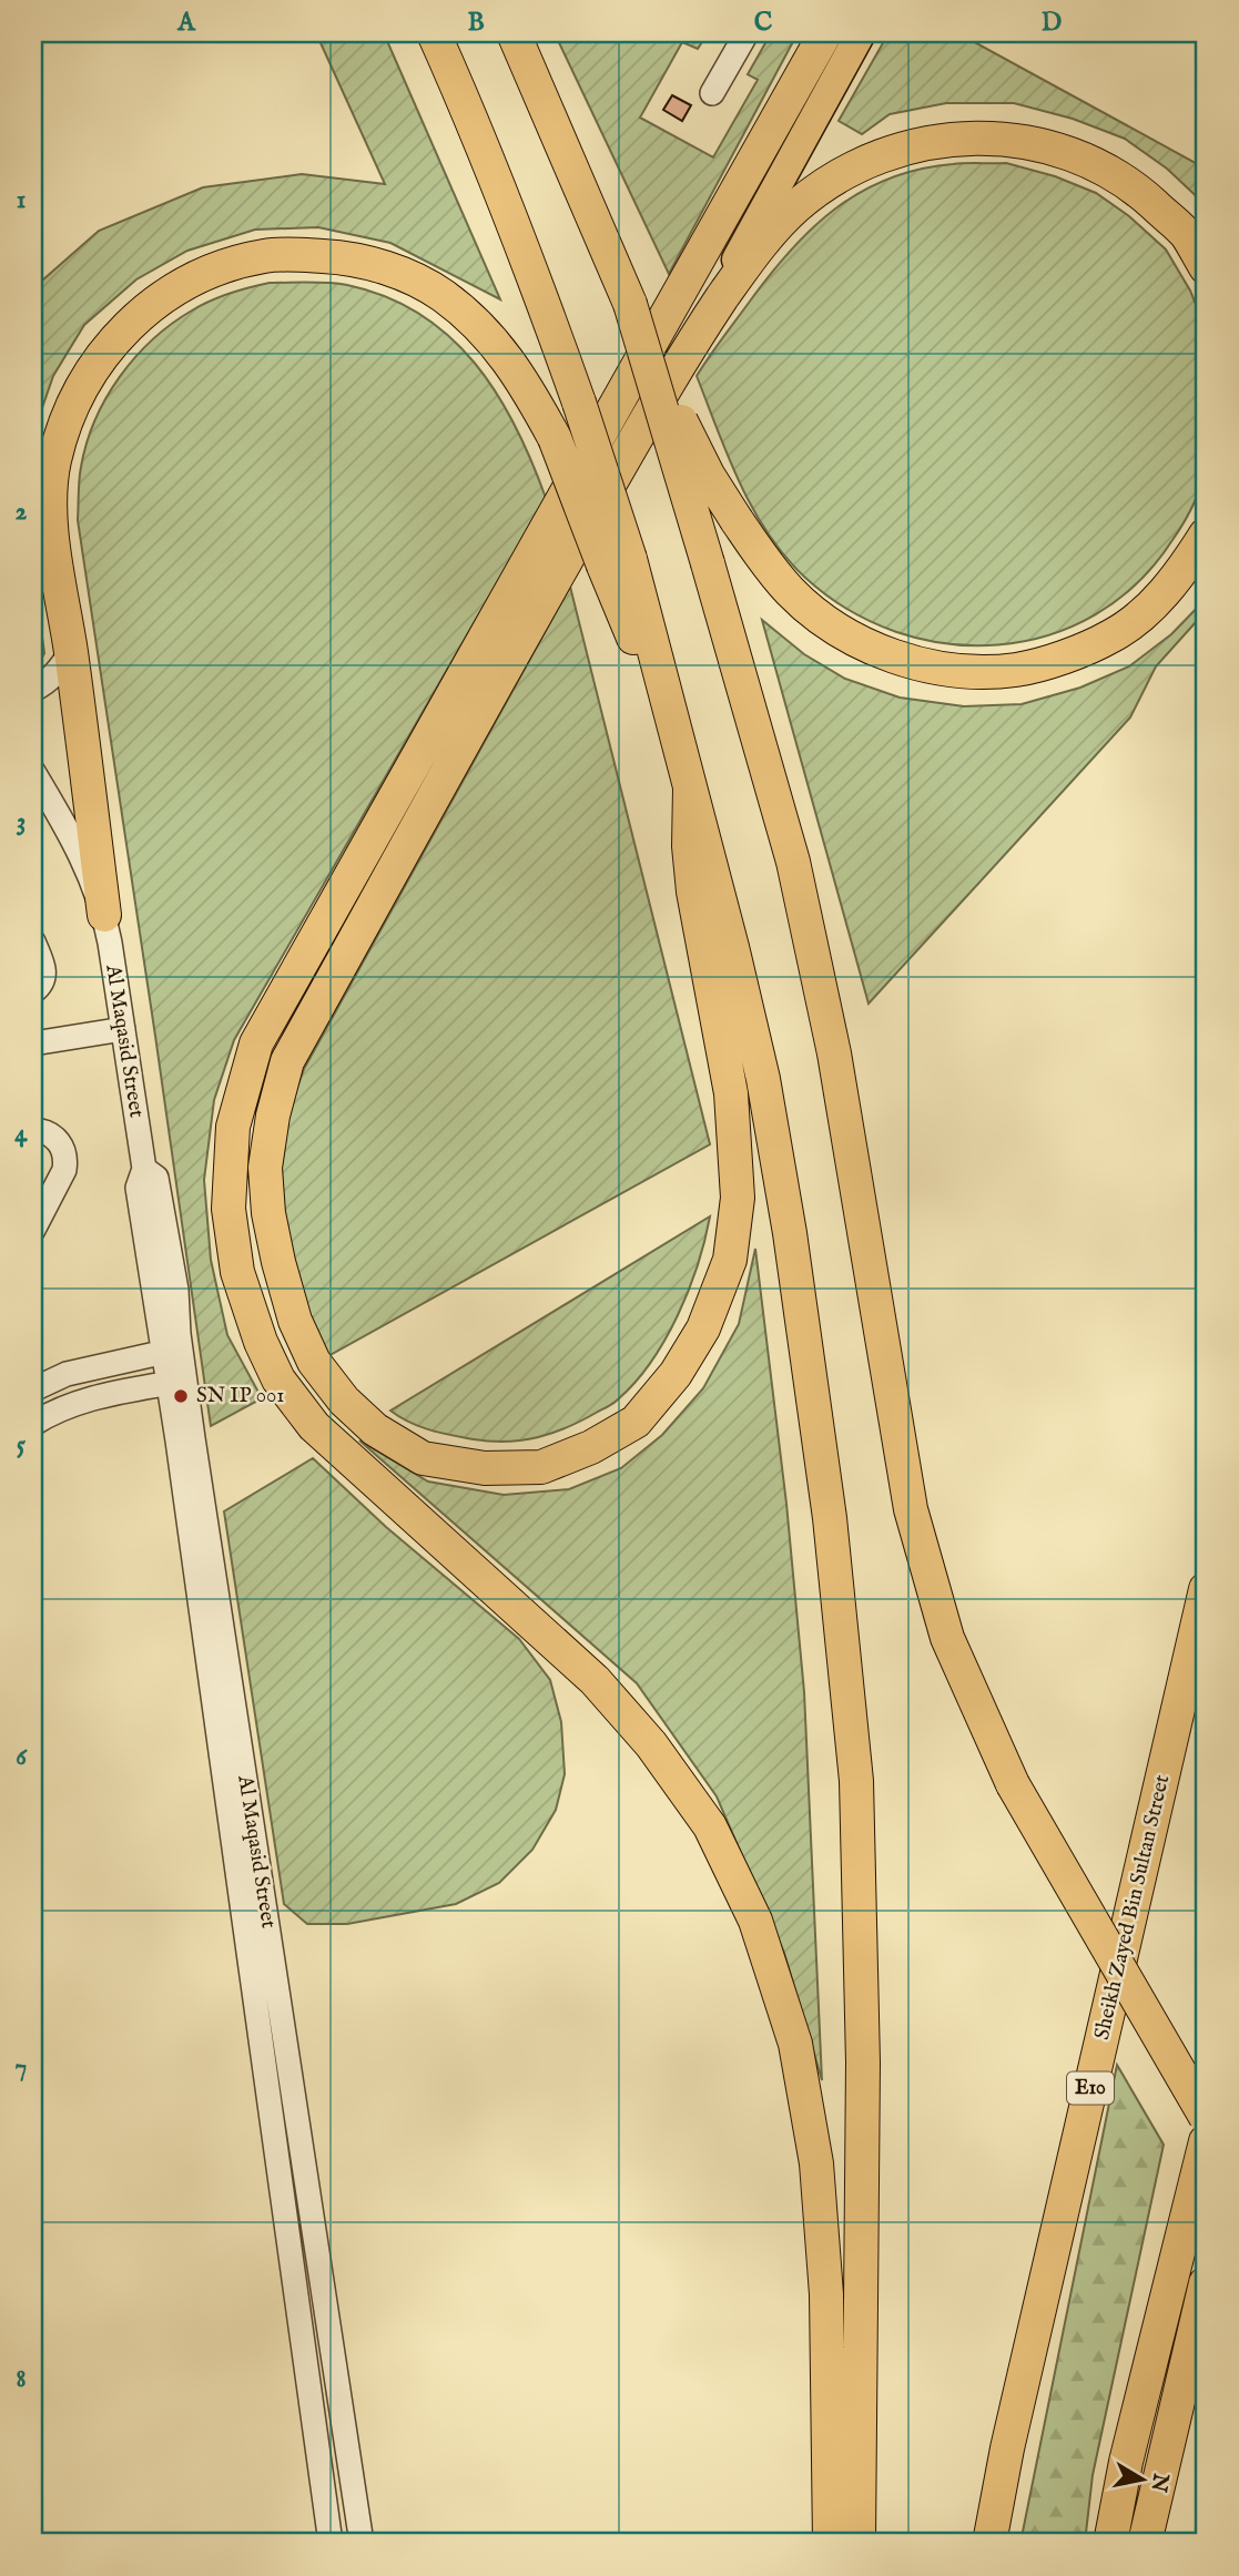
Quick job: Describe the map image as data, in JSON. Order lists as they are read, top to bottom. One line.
{"streets":{"highway":["Sheikh Zayed Bin Sultan Street","E10"],"street":["Al Maqasid Street"]},"places":["SN IP 001"],"north":"right","grid":{"columns":["A","B","C","D"],"rows":["1","2","3","4","5","6","7","8"]}}
